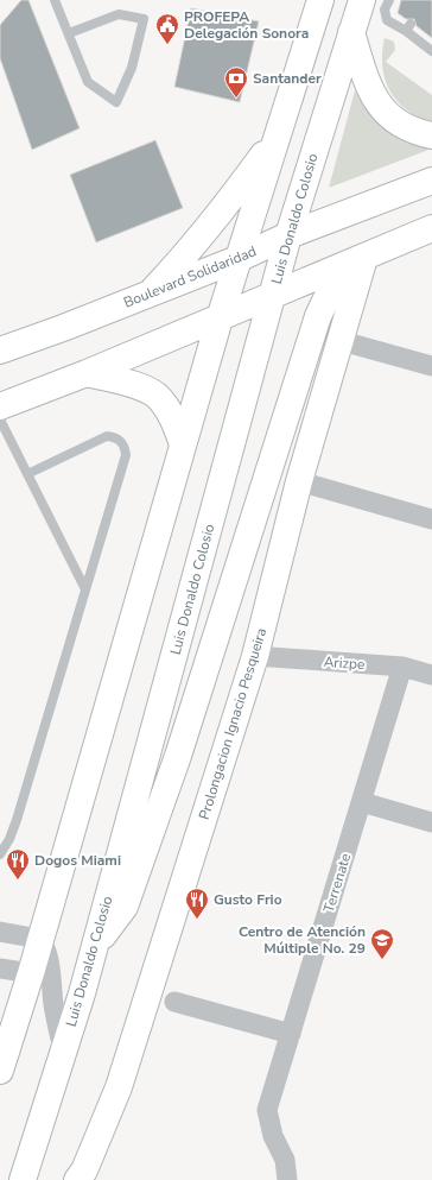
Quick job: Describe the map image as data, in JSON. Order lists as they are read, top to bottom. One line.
{"streets":{"main road":["Luis Donaldo Colosio","Boulevard Solidaridad","Prolongacion Ignacio Pesqueira"],"street":["Arizpe","Terrenate"]},"crossings":[["Luis Donaldo Colosio","Boulevard Solidaridad"],["Arizpe","Prolongacion Ignacio Pesqueira"],["Arizpe","Terrenate"]],"places":{"public building":["PROFEPA Delegación Sonora"],"bank":["Santander"],"restaurant":["Dogos Miami","Gusto Frio"],"school or university":["Centro de Atención Múltiple No. 29"]}}
